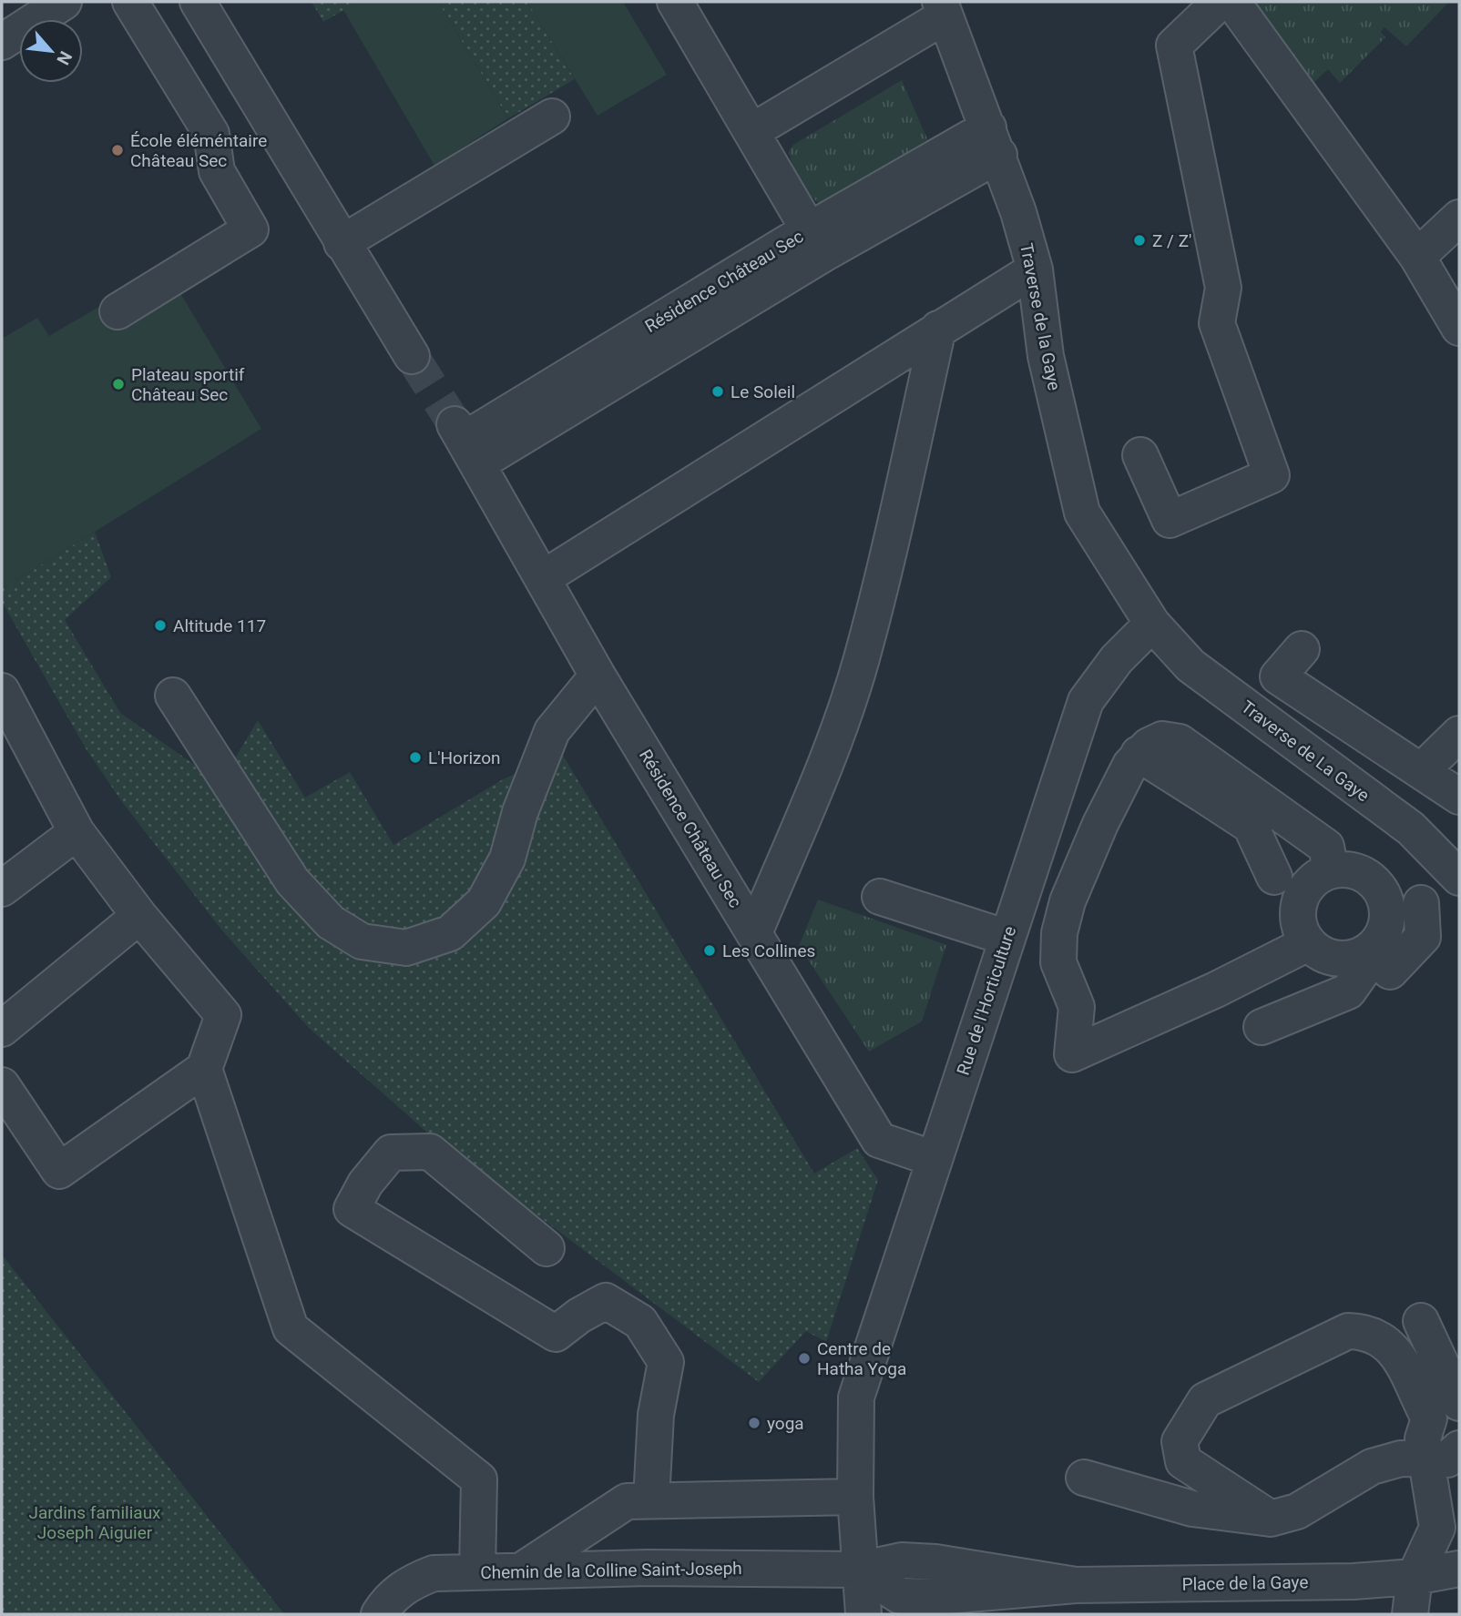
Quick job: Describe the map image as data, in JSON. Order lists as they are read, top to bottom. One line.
{"streets":{"street":["Résidence Château Sec","Traverse de la Gaye","Traverse de La Gaye","Rue de l'Horticulture","Chemin de la Colline Saint-Joseph","Place de la Gaye"]},"crossings":[["Résidence Château Sec","Traverse de la Gaye"],["Résidence Château Sec","Rue de l'Horticulture"],["Traverse de la Gaye","Traverse de La Gaye"],["Traverse de la Gaye","Rue de l'Horticulture"],["Traverse de La Gaye","Rue de l'Horticulture"],["Chemin de la Colline Saint-Joseph","Place de la Gaye"]],"parks":["Jardins familiaux Joseph Aiguier"],"places":["École éléméntaire Château Sec","Z / Z'","Plateau sportif Château Sec","Le Soleil","Altitude 117","L'Horizon","Les Collines","Centre de Hatha Yoga","yoga"],"north":"bottom right"}
